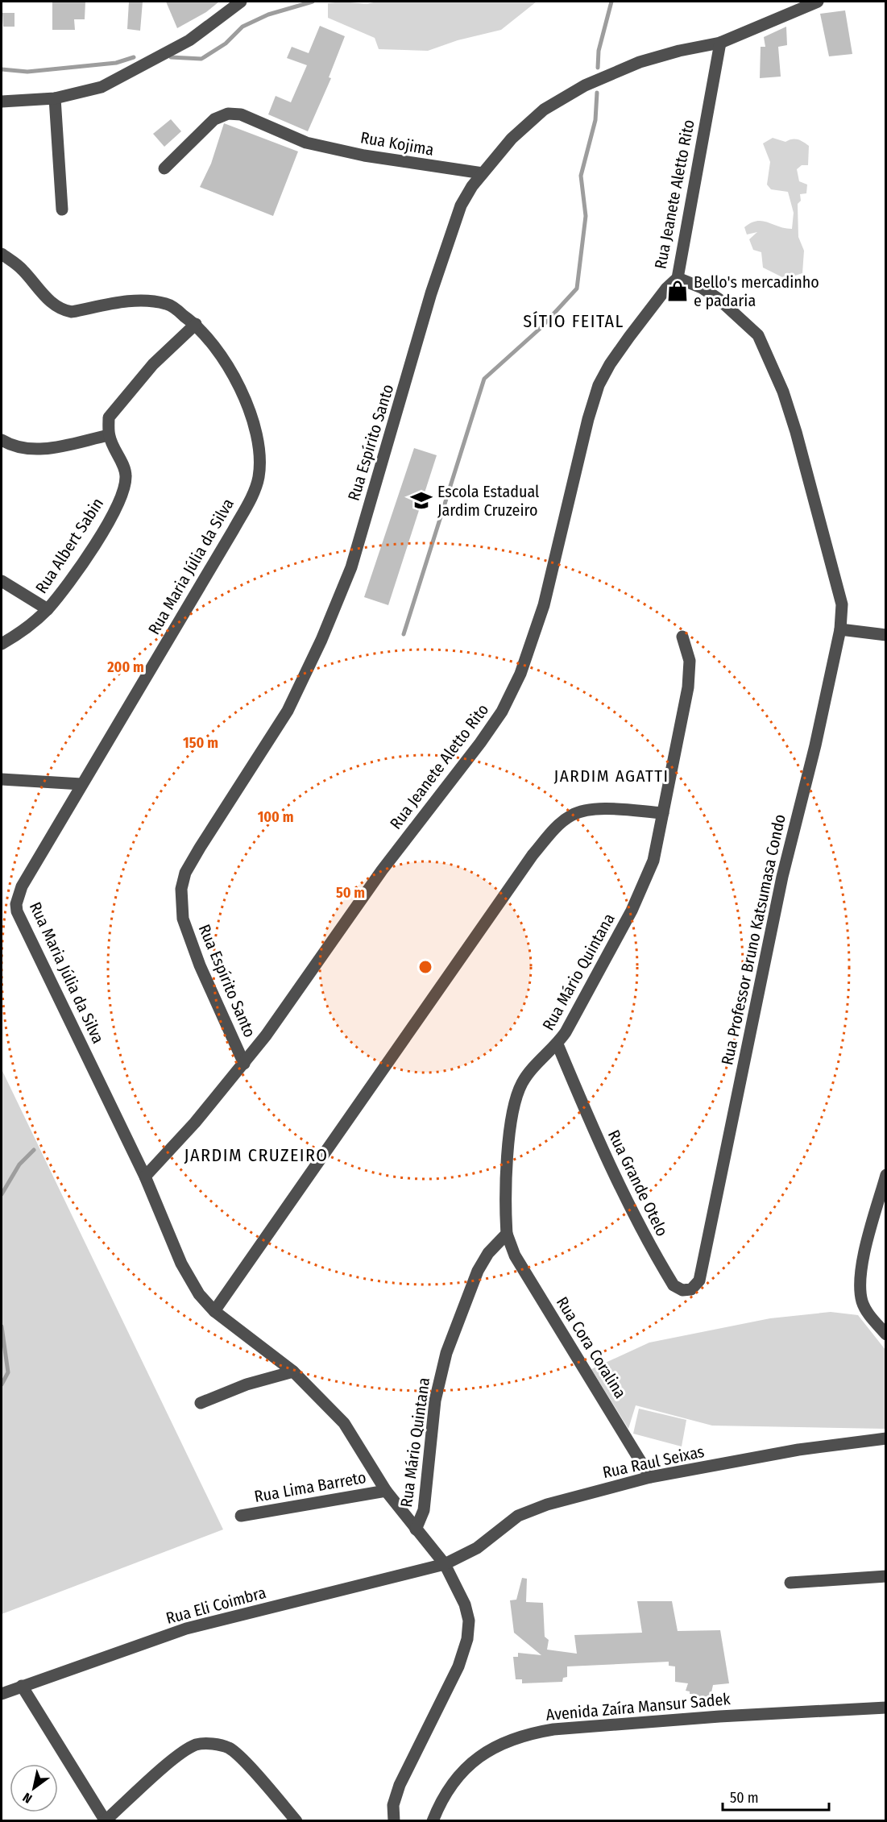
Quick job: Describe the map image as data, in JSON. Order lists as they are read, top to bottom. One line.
{"streets":{"street":["Rua Kojima","Rua Jeanete Aletto Rito","Rua Espírito Santo","Rua Albert Sabin","Rua Maria Júlia da Silva","Rua Professor Bruno Katsumasa Condo","Rua Mário Quintana","Rua Grande Otelo","Rua Cora Coralina","Rua Raul Seixas","Rua Lima Barreto","Rua Eli Coimbra","Avenida Zaíra Mansur Sadek"]},"crossings":[["Rua Kojima","Rua Espírito Santo"],["Rua Jeanete Aletto Rito","Rua Espírito Santo"],["Rua Jeanete Aletto Rito","Rua Maria Júlia da Silva"],["Rua Jeanete Aletto Rito","Rua Professor Bruno Katsumasa Condo"],["Rua Albert Sabin","Rua Maria Júlia da Silva"],["Rua Maria Júlia da Silva","Rua Mário Quintana"],["Rua Maria Júlia da Silva","Rua Raul Seixas"],["Rua Maria Júlia da Silva","Rua Lima Barreto"],["Rua Maria Júlia da Silva","Rua Eli Coimbra"],["Rua Professor Bruno Katsumasa Condo","Rua Grande Otelo"],["Rua Mário Quintana","Rua Grande Otelo"],["Rua Mário Quintana","Rua Cora Coralina"],["Rua Cora Coralina","Rua Raul Seixas"],["Rua Raul Seixas","Rua Eli Coimbra"]],"districts":["SÍTIO FEITAL","JARDIM AGATTI","JARDIM CRUZEIRO"],"places":{"shop":["Bello's mercadinho e padaria"],"school or university":["Escola Estadual Jardim Cruzeiro"]},"scale_bar":"50 m","north":"bottom left","rings":["200 m","150 m","100 m","50 m"]}
